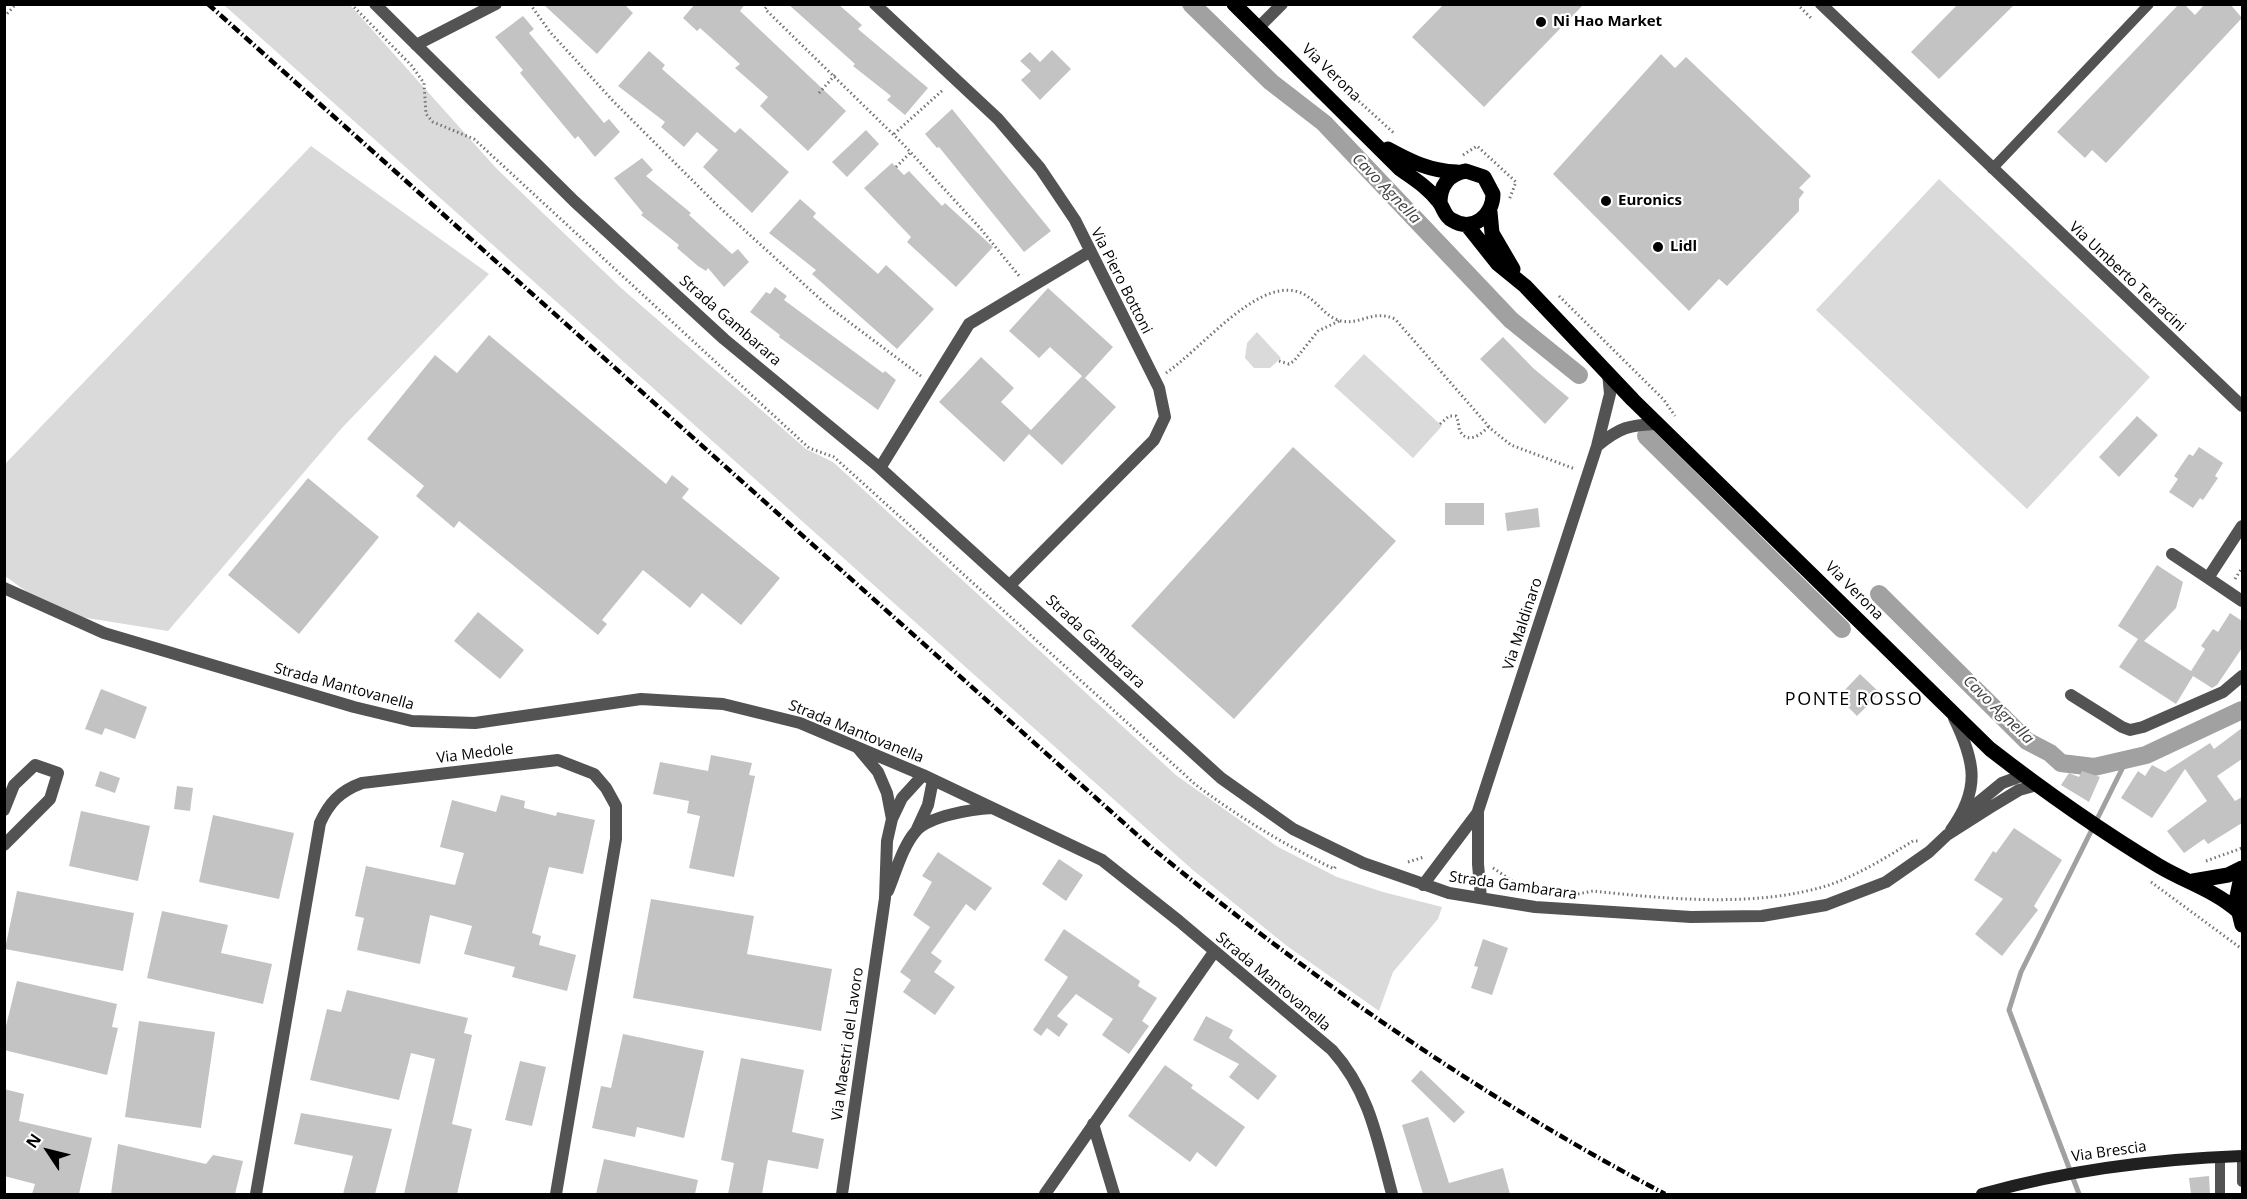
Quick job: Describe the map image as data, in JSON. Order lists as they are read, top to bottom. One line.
{"streets":{"main road":["Via Verona","Via Brescia"],"street":["Via Umberto Terracini","Via Piero Bottoni","Strada Gambarara","Via Maldinaro","Strada Mantovanella","Via Medole","Via Maestri del Lavoro"]},"crossings":[["Via Verona","Strada Gambarara"],["Via Verona","Via Maldinaro"],["Via Piero Bottoni","Strada Gambarara"],["Strada Gambarara","Via Maldinaro"]],"districts":["PONTE ROSSO"],"water":["Cavo Agnella"],"places":["Ni Hao Market","Euronics","Lidl"],"north":"top left"}
